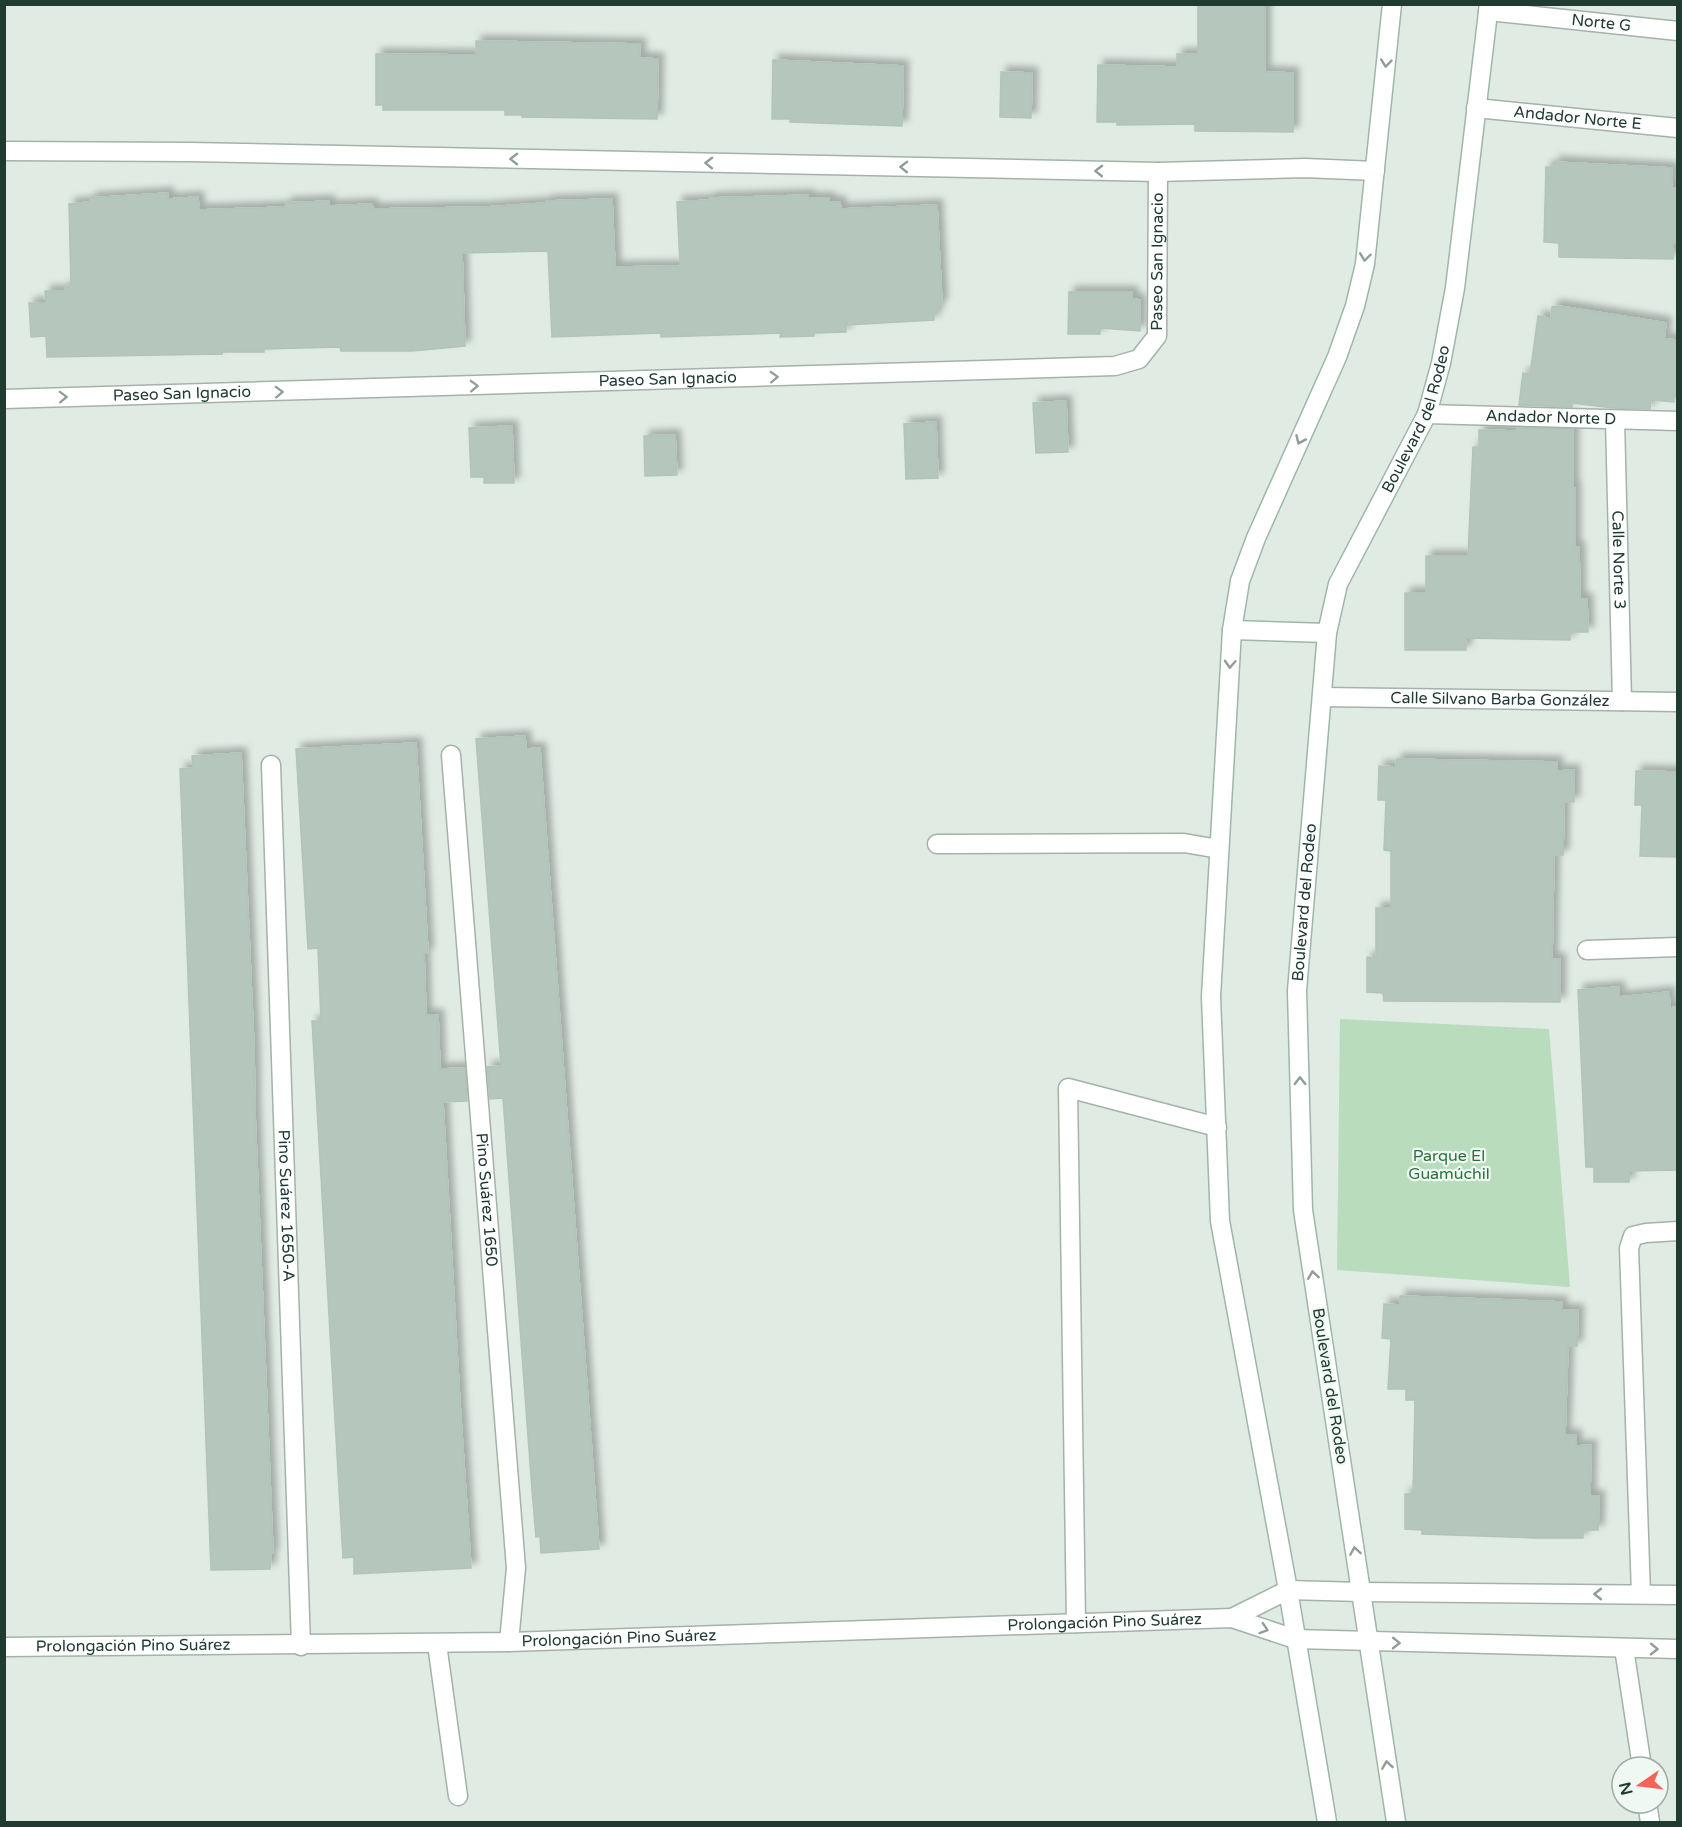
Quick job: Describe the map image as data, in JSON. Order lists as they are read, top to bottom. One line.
{"streets":{"street":["Norte G","Andador Norte E","Paseo San Ignacio","Boulevard del Rodeo","Andador Norte D","Calle Norte 3","Calle Silvano Barba González","Pino Suárez 1650","Pino Suárez 1650-A","Prolongación Pino Suárez"]},"crossings":[["Norte G","Boulevard del Rodeo"],["Andador Norte E","Boulevard del Rodeo"],["Boulevard del Rodeo","Andador Norte D"],["Boulevard del Rodeo","Calle Silvano Barba González"],["Boulevard del Rodeo","Prolongación Pino Suárez"],["Andador Norte D","Calle Norte 3"],["Calle Norte 3","Calle Silvano Barba González"],["Pino Suárez 1650","Prolongación Pino Suárez"],["Pino Suárez 1650-A","Prolongación Pino Suárez"]],"parks":["Parque El Guamúchil"],"north":"left"}
